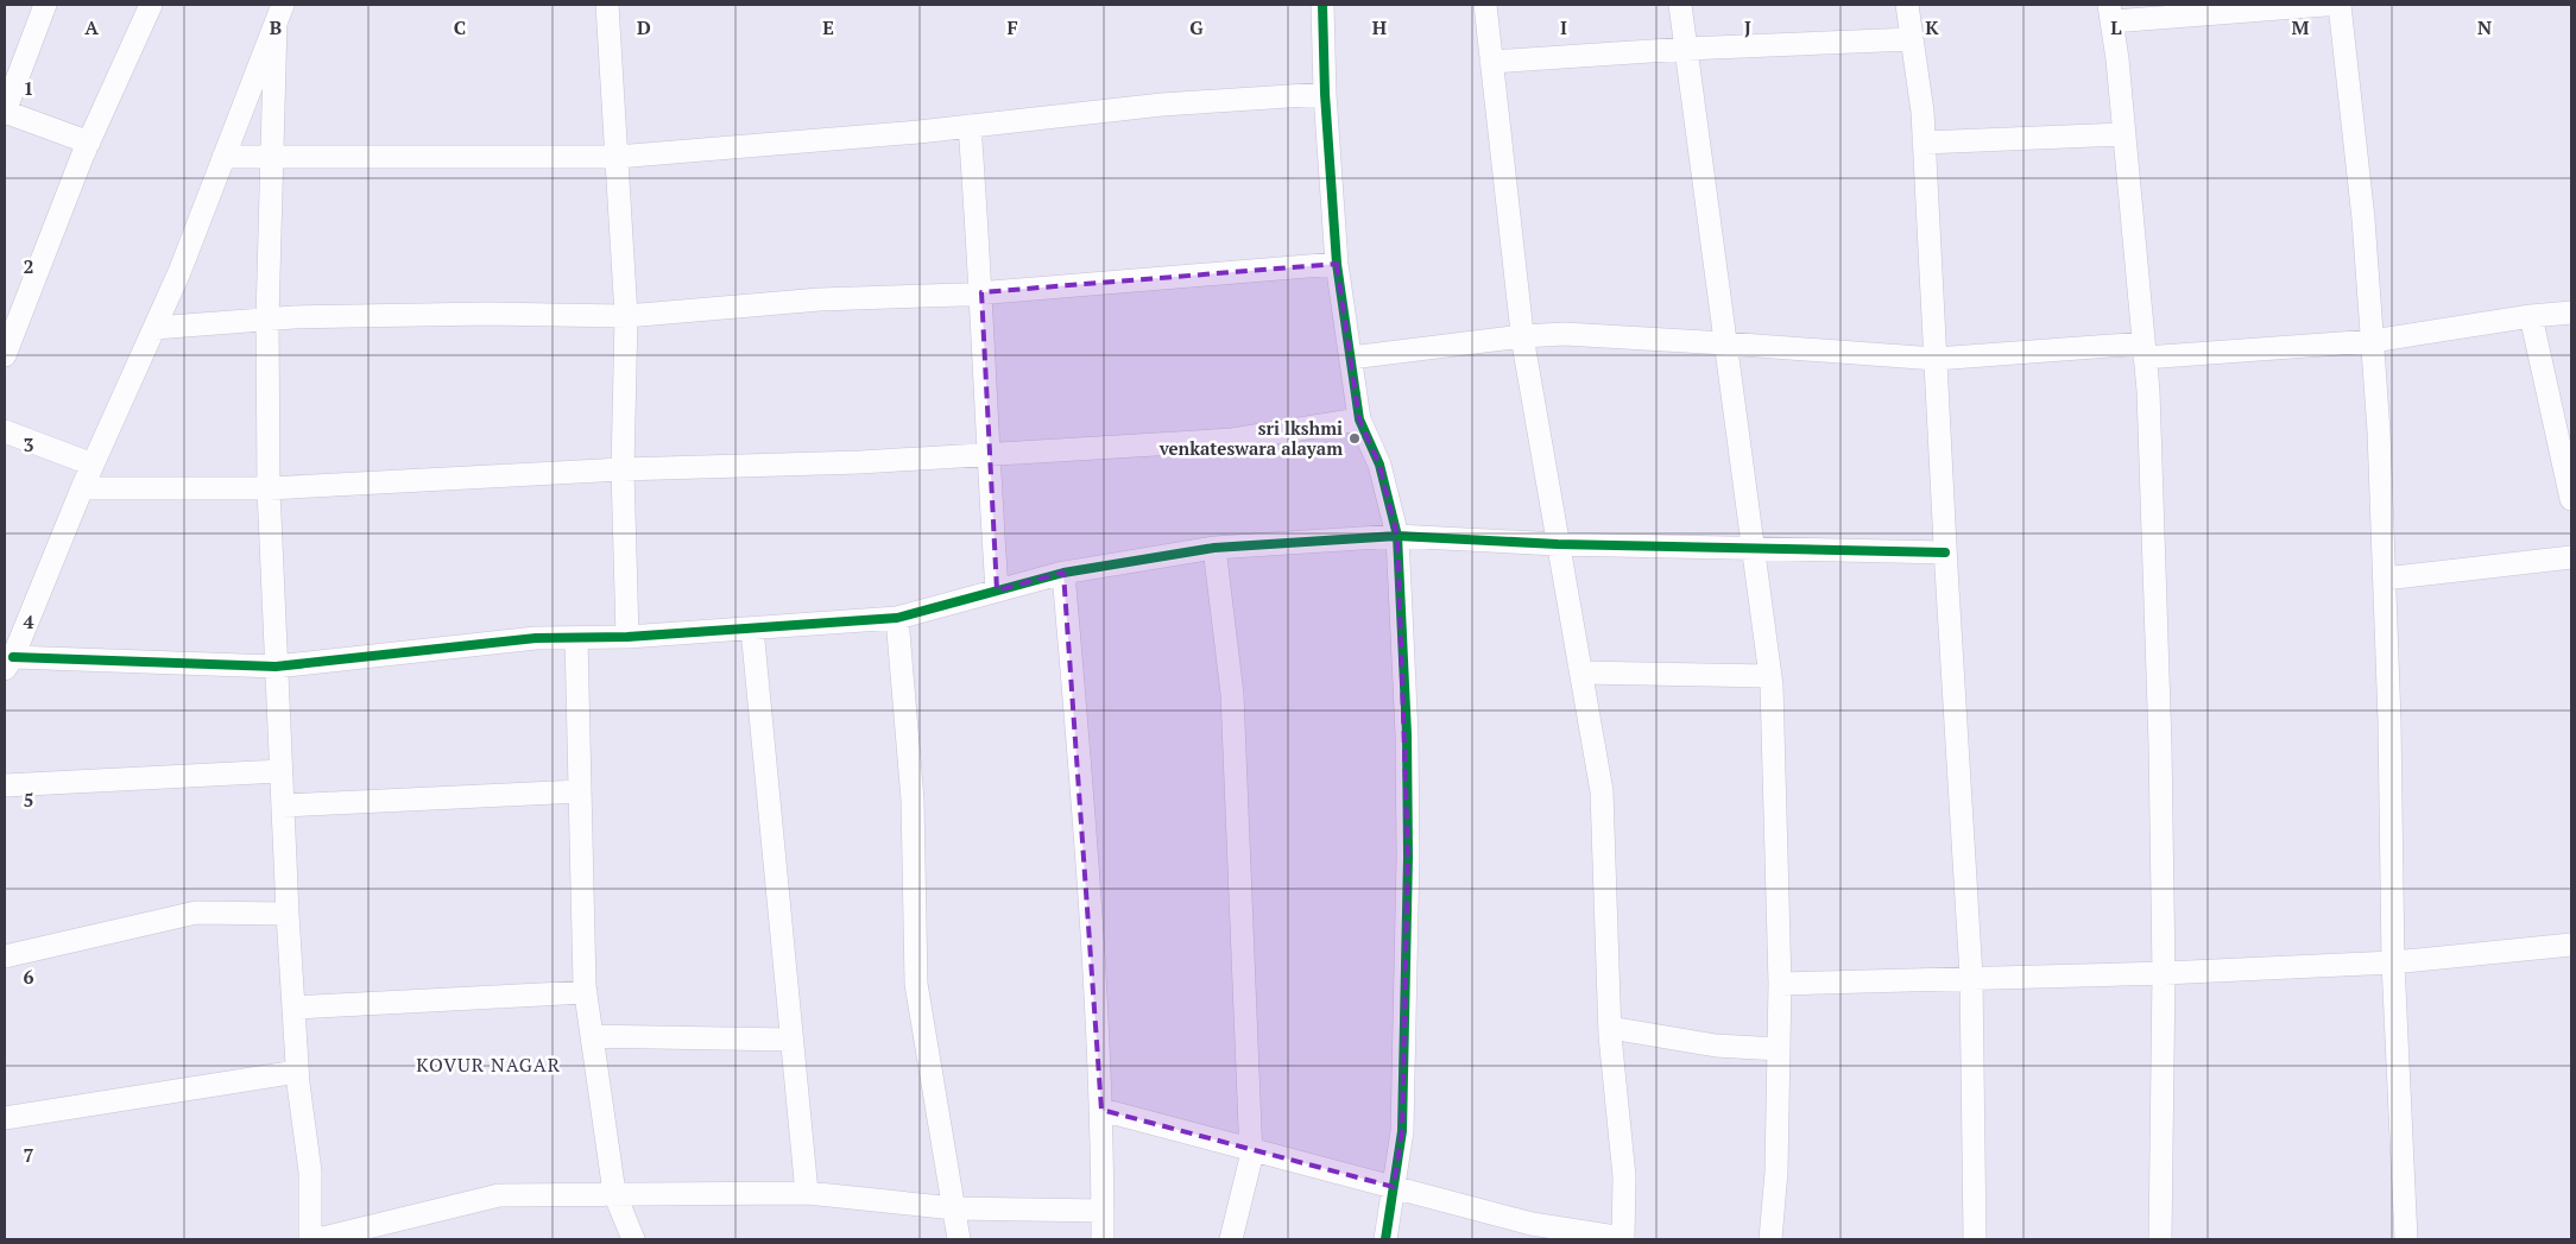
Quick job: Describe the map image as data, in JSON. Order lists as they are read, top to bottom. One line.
{"districts":["KOVUR NAGAR"],"places":["sri lkshmi venkateswara alayam"],"grid":{"columns":["A","B","C","D","E","F","G","H","I","J","K","L","M","N"],"rows":["1","2","3","4","5","6","7"]}}
